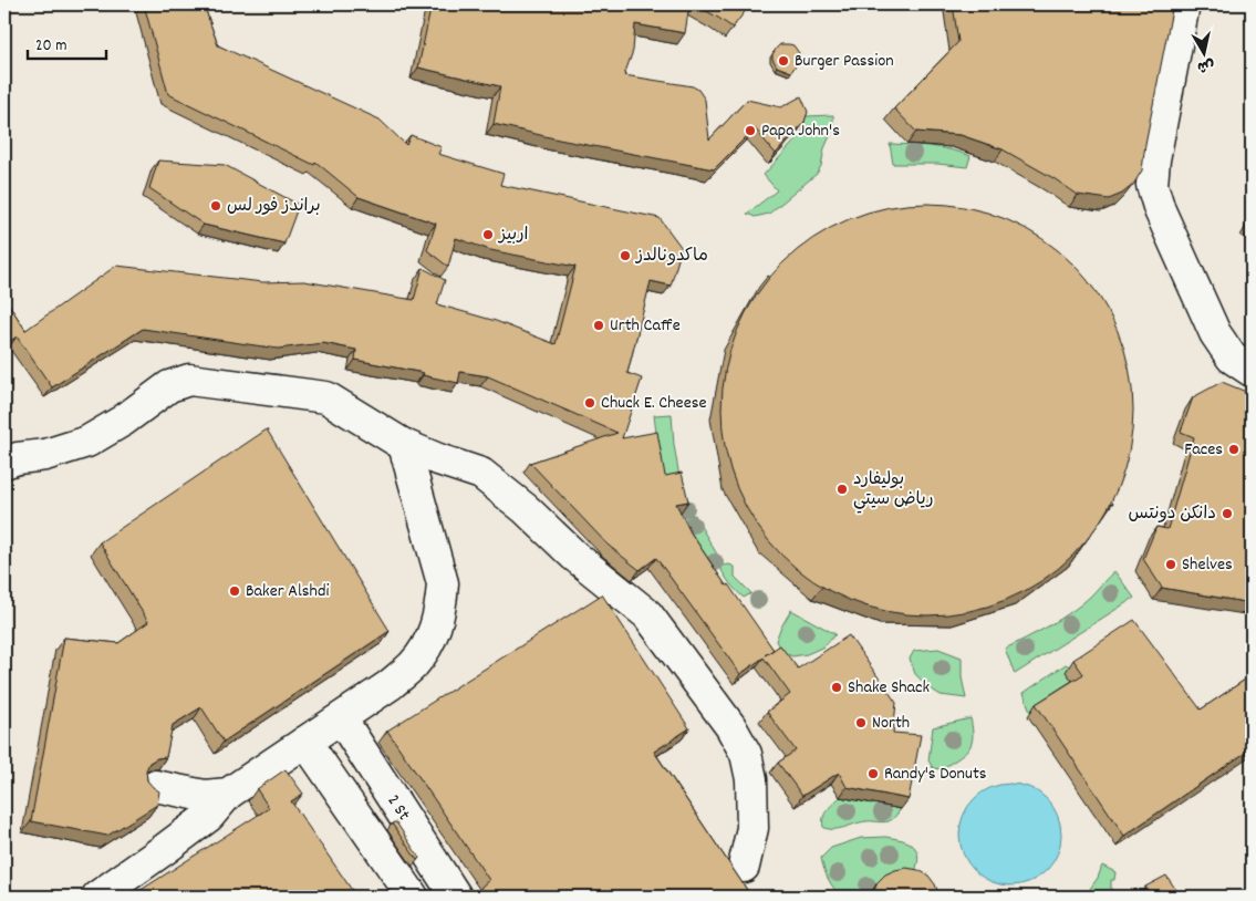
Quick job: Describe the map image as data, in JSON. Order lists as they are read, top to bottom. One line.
{"streets":{"street":["2 St"]},"places":["Burger Passion","Papa John's","براندز فور لس","اربيز","ماكدونالدز","Urth Caffe","Chuck E. Cheese","Faces","بوليفارد رياض سيتي","دانكن دونتس","Shelves","Baker Alshdi","Shake Shack","North","Randy's Donuts"],"scale_bar":"20 m","north":"bottom"}
